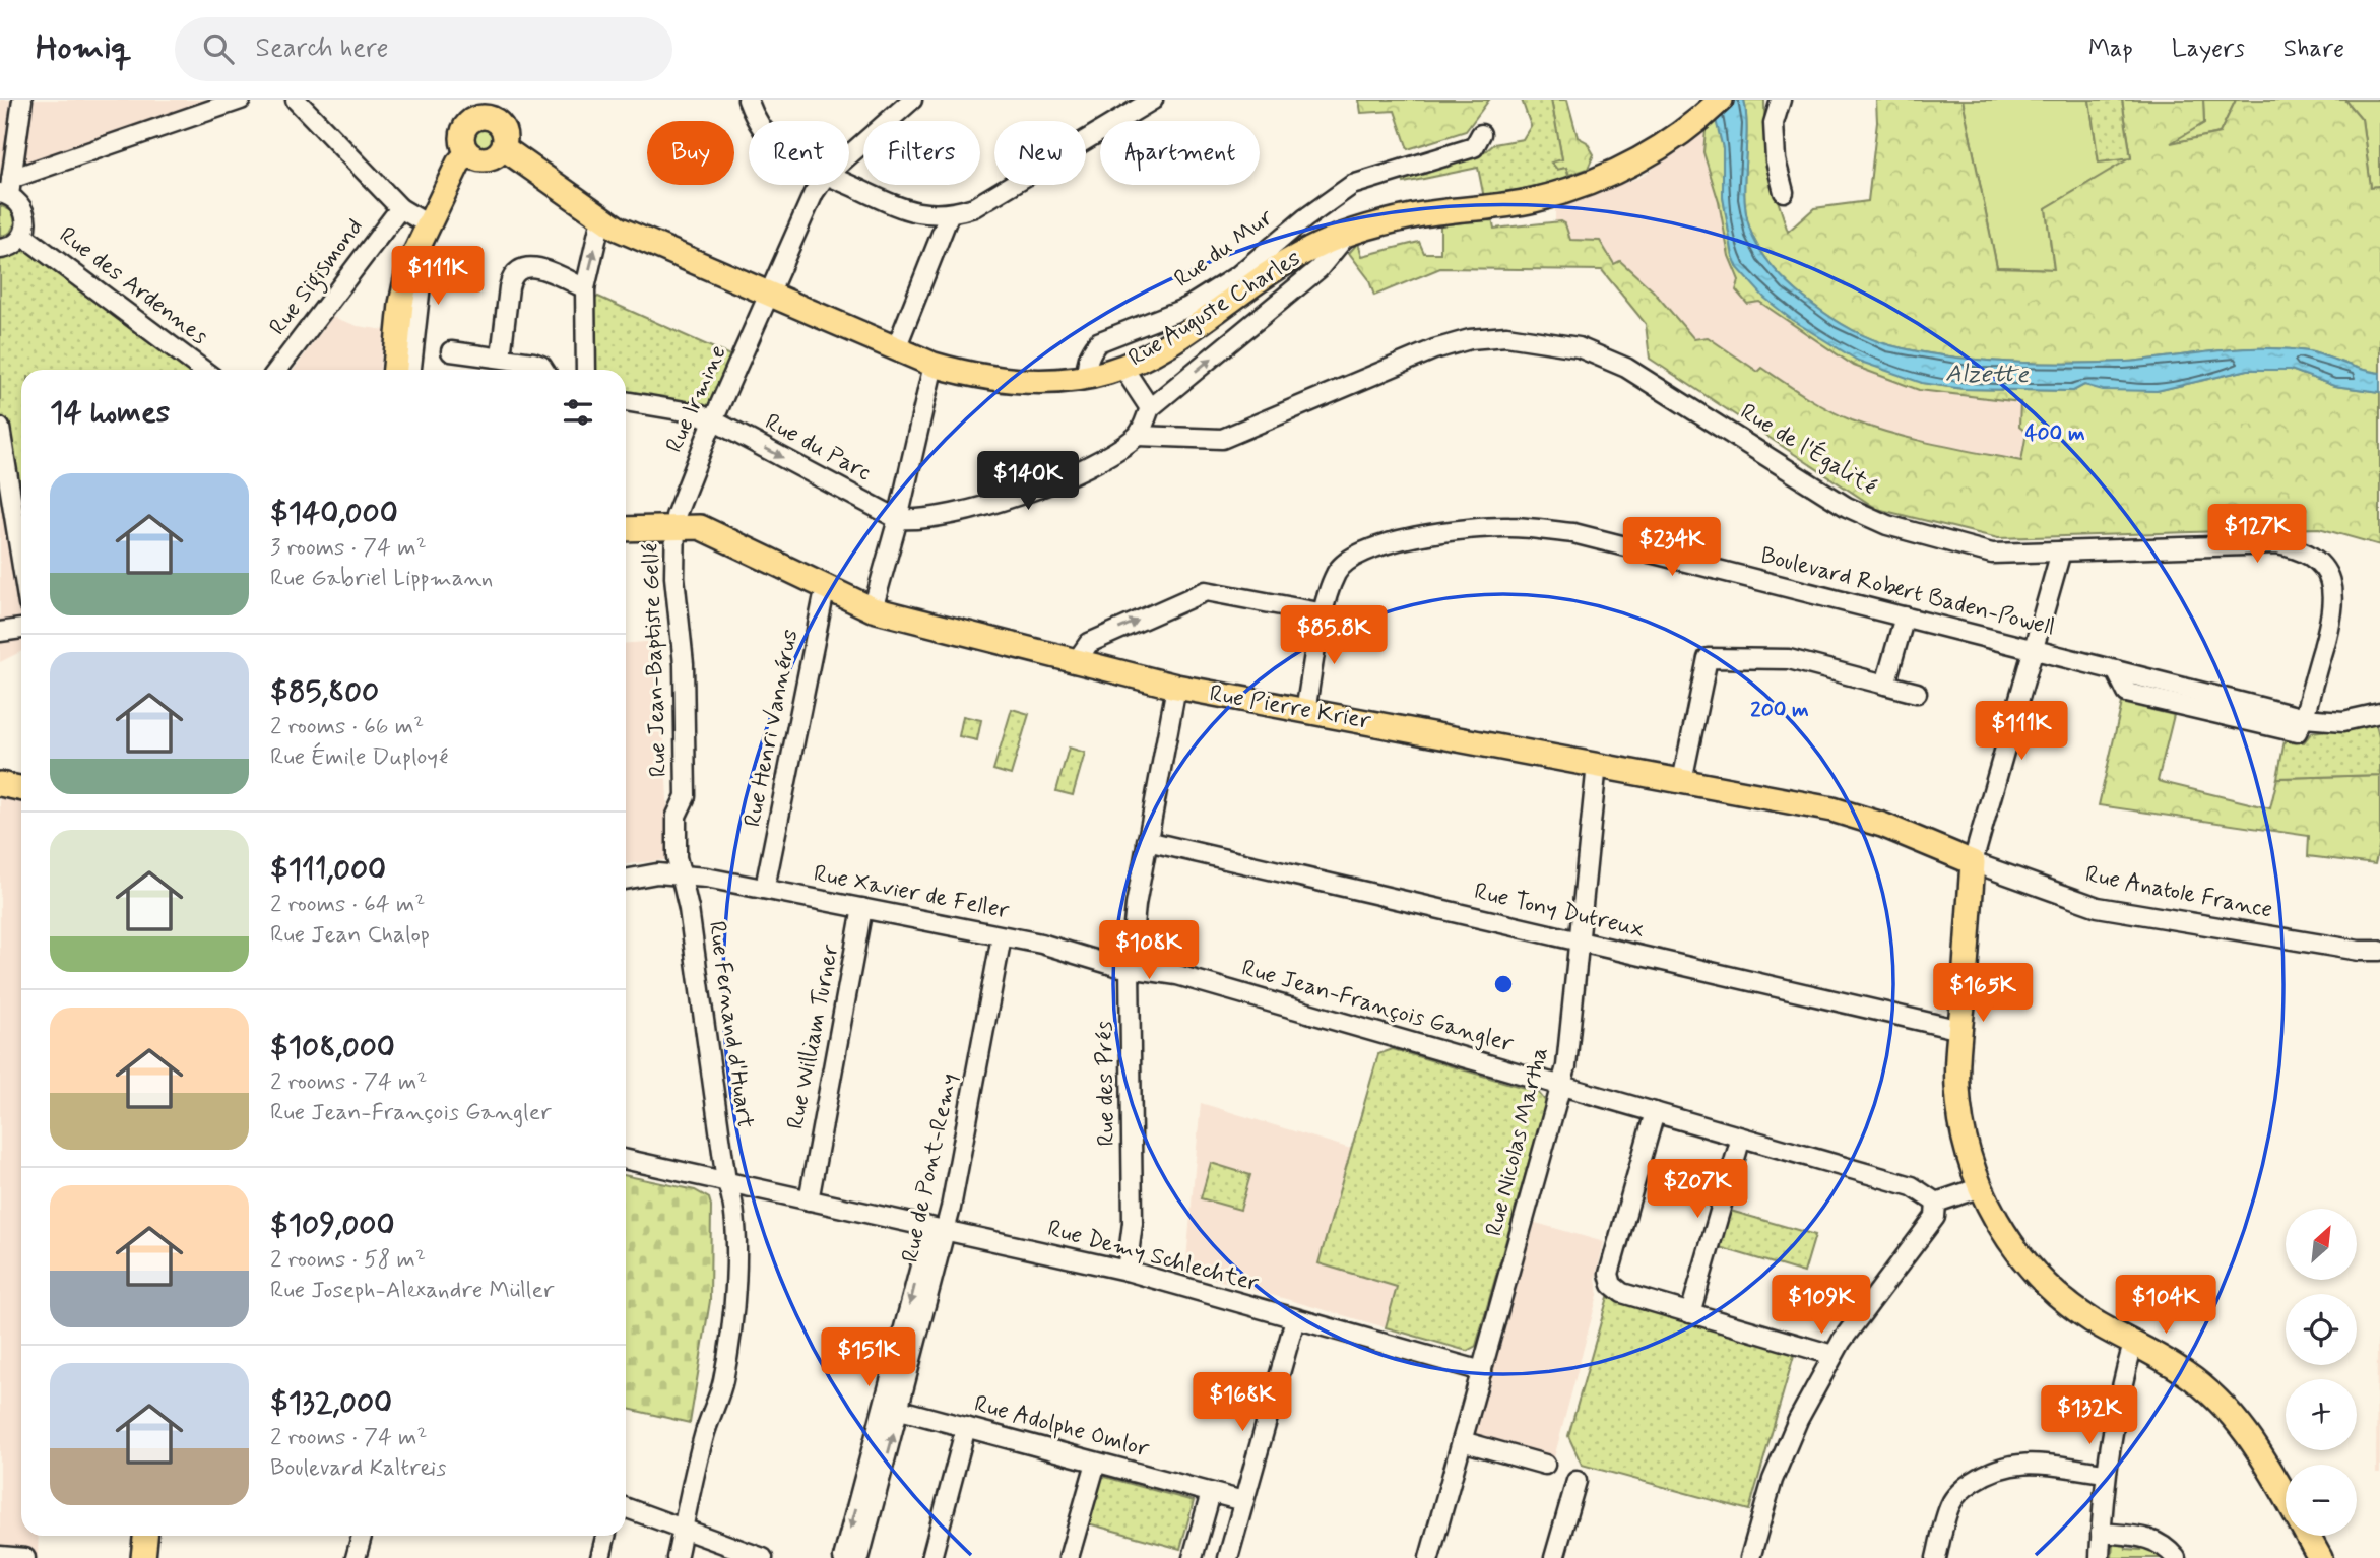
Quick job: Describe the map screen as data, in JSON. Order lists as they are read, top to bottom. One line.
{"streets":{"main road":["Rue Auguste Charles","Rue Pierre Krier"],"street":["Rue du Mur","Rue Sigismond","Rue des Ardennes","Rue Irmine","Rue du Parc","Rue de l'Égalité","Boulevard Robert Baden-Powell","Rue Jean-Baptiste Gellé","Rue Henri Vannérus","Rue Xavier de Feller","Rue Anatole France","Rue Tony Dutreux","Rue Jean-François Gangler","Rue Fernand d'Huart","Rue William Turner","Rue des Prés","Rue Nicolas Martha","Rue de Pont-Remy","Rue Demy Schlechter","Rue Adolphe Omlor"]},"crossings":[["Rue du Mur","Rue Auguste Charles"],["Rue Auguste Charles","Rue Irmine"],["Rue Irmine","Rue du Parc"],["Rue Irmine","Rue Jean-Baptiste Gellé"],["Rue Irmine","Rue Pierre Krier"],["Rue de l'Égalité","Boulevard Robert Baden-Powell"],["Boulevard Robert Baden-Powell","Rue Pierre Krier"],["Rue Jean-Baptiste Gellé","Rue Pierre Krier"],["Rue Jean-Baptiste Gellé","Rue Xavier de Feller"],["Rue Jean-Baptiste Gellé","Rue Fernand d'Huart"],["Rue Pierre Krier","Rue Henri Vannérus"],["Rue Pierre Krier","Rue Anatole France"],["Rue Pierre Krier","Rue des Prés"],["Rue Pierre Krier","Rue Nicolas Martha"],["Rue Xavier de Feller","Rue Jean-François Gangler"],["Rue Xavier de Feller","Rue Fernand d'Huart"],["Rue Xavier de Feller","Rue William Turner"],["Rue Xavier de Feller","Rue des Prés"],["Rue Xavier de Feller","Rue de Pont-Remy"],["Rue Tony Dutreux","Rue des Prés"],["Rue Tony Dutreux","Rue Nicolas Martha"],["Rue Jean-François Gangler","Rue des Prés"],["Rue Jean-François Gangler","Rue Nicolas Martha"],["Rue Fernand d'Huart","Rue Demy Schlechter"],["Rue William Turner","Rue Demy Schlechter"],["Rue des Prés","Rue Demy Schlechter"],["Rue Nicolas Martha","Rue Demy Schlechter"],["Rue de Pont-Remy","Rue Demy Schlechter"],["Rue de Pont-Remy","Rue Adolphe Omlor"]],"one_way":["Rue du Parc"],"water":["Alzette"],"north":"top right","page":{"header":"Homiq","search":"Search here","nav":["Map","Layers","Share"],"chip":["Buy","Rent","Filters","New","Apartment"],"price":["$111K","$140K","$127K","$234K","$85.8K","$111K","$108K","$165K","$207K","$109K","$104K","$151K","$168K","$132K"],"heading":"14 homes","list":[{"name":"$140,000","note":"3 rooms · 74 m² · Rue Gabriel Lippmann"},{"name":"$85,800","note":"2 rooms · 66 m² · Rue Émile Duployé"},{"name":"$111,000","note":"2 rooms · 64 m² · Rue Jean Chalop"},{"name":"$108,000","note":"2 rooms · 74 m² · Rue Jean-François Gangler"},{"name":"$109,000","note":"2 rooms · 58 m² · Rue Joseph-Alexandre Müller"},{"name":"$132,000","note":"2 rooms · 74 m² · Boulevard Kaltreis"}],"map_buttons":["+","−"]},"rings":["400 m","200 m"]}
